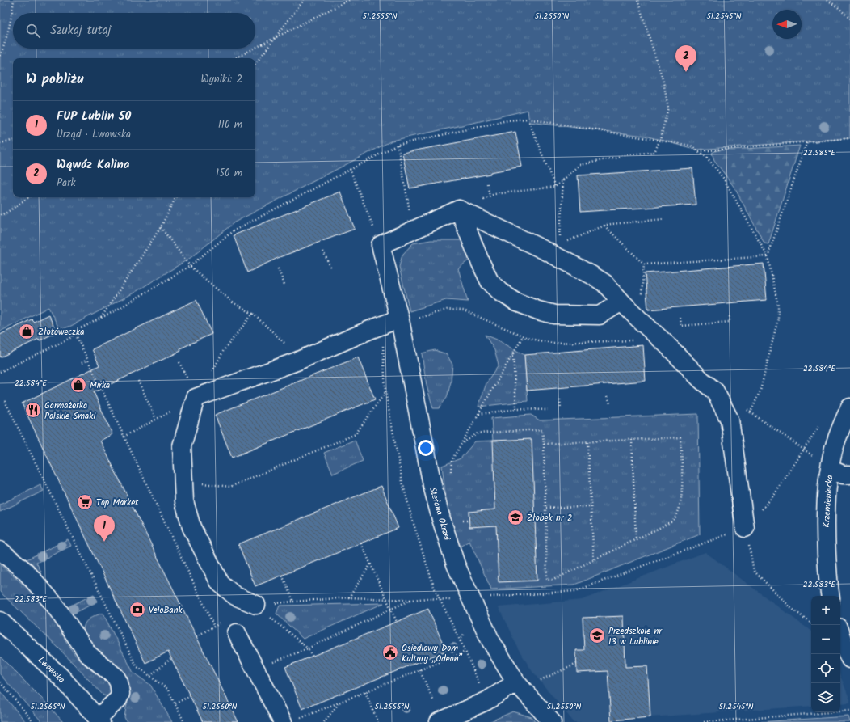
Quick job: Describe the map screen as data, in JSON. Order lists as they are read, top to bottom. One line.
{"streets":{"street":["Krzemieniecka","Stefana Okrzei","Lwowska"]},"places":{"shop":["Złotóweczka","Mirka"],"restaurant":["Garmażerka Polskie Smaki"],"supermarket":["Top Market"],"school or university":["Żłobek nr 2","Przedszkole nr 13 w Lublinie"],"bank":["VeloBank"],"public building":["Osiedlowy Dom Kultury „Odeon”"]},"north":"left","page":{"search":"Szukaj tutaj","pins":["2","1"],"heading":["W pobliżu","Wyniki: 2"],"list":[{"mark":"1","name":"FUP Lublin 50","note":"Urząd · Lwowska","value":"110 m"},{"mark":"2","name":"Wąwóz Kalina","note":"Park","value":"150 m"}],"map_buttons":["+","−"]},"coordinates":["51.2555°N","51.2550°N","51.2545°N","22.585°E","22.584°E","22.583°E","51.2565°N","51.2560°N"]}
